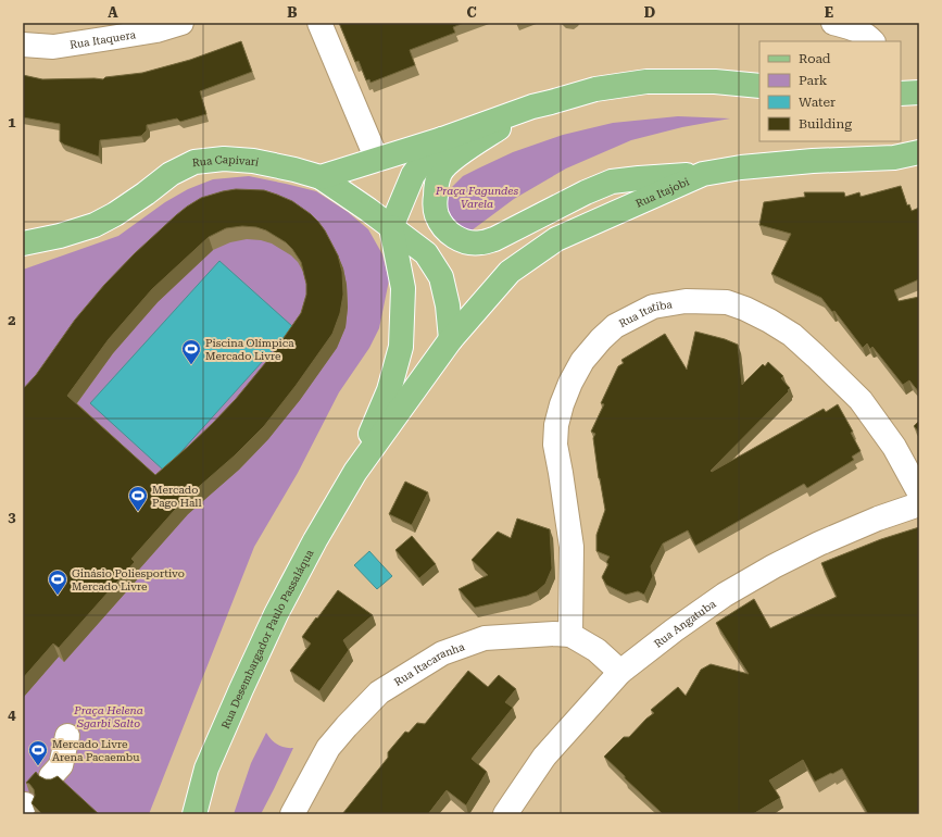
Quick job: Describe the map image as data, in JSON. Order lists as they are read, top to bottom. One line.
{"streets":{"main road":["Rua Capivari","Rua Itajobi","Rua Desembargador Paulo Passaláqua"],"street":["Rua Itaquera","Rua Itatiba","Rua Angatuba","Rua Itacaranha"]},"crossings":[["Rua Capivari","Rua Itajobi"],["Rua Capivari","Rua Desembargador Paulo Passaláqua"],["Rua Itajobi","Rua Desembargador Paulo Passaláqua"],["Rua Itatiba","Rua Itacaranha"],["Rua Angatuba","Rua Itacaranha"]],"parks":["Praça Fagundes Varela","Praça Helena Sgarbi Salto"],"places":{"sports":["Piscina Olímpica Mercado Livre","Mercado Pago Hall","Ginásio Poliesportivo Mercado Livre","Mercado Livre Arena Pacaembu"]},"legend":["Road","Park","Water","Building"],"grid":{"columns":["A","B","C","D","E"],"rows":["1","2","3","4"]}}
